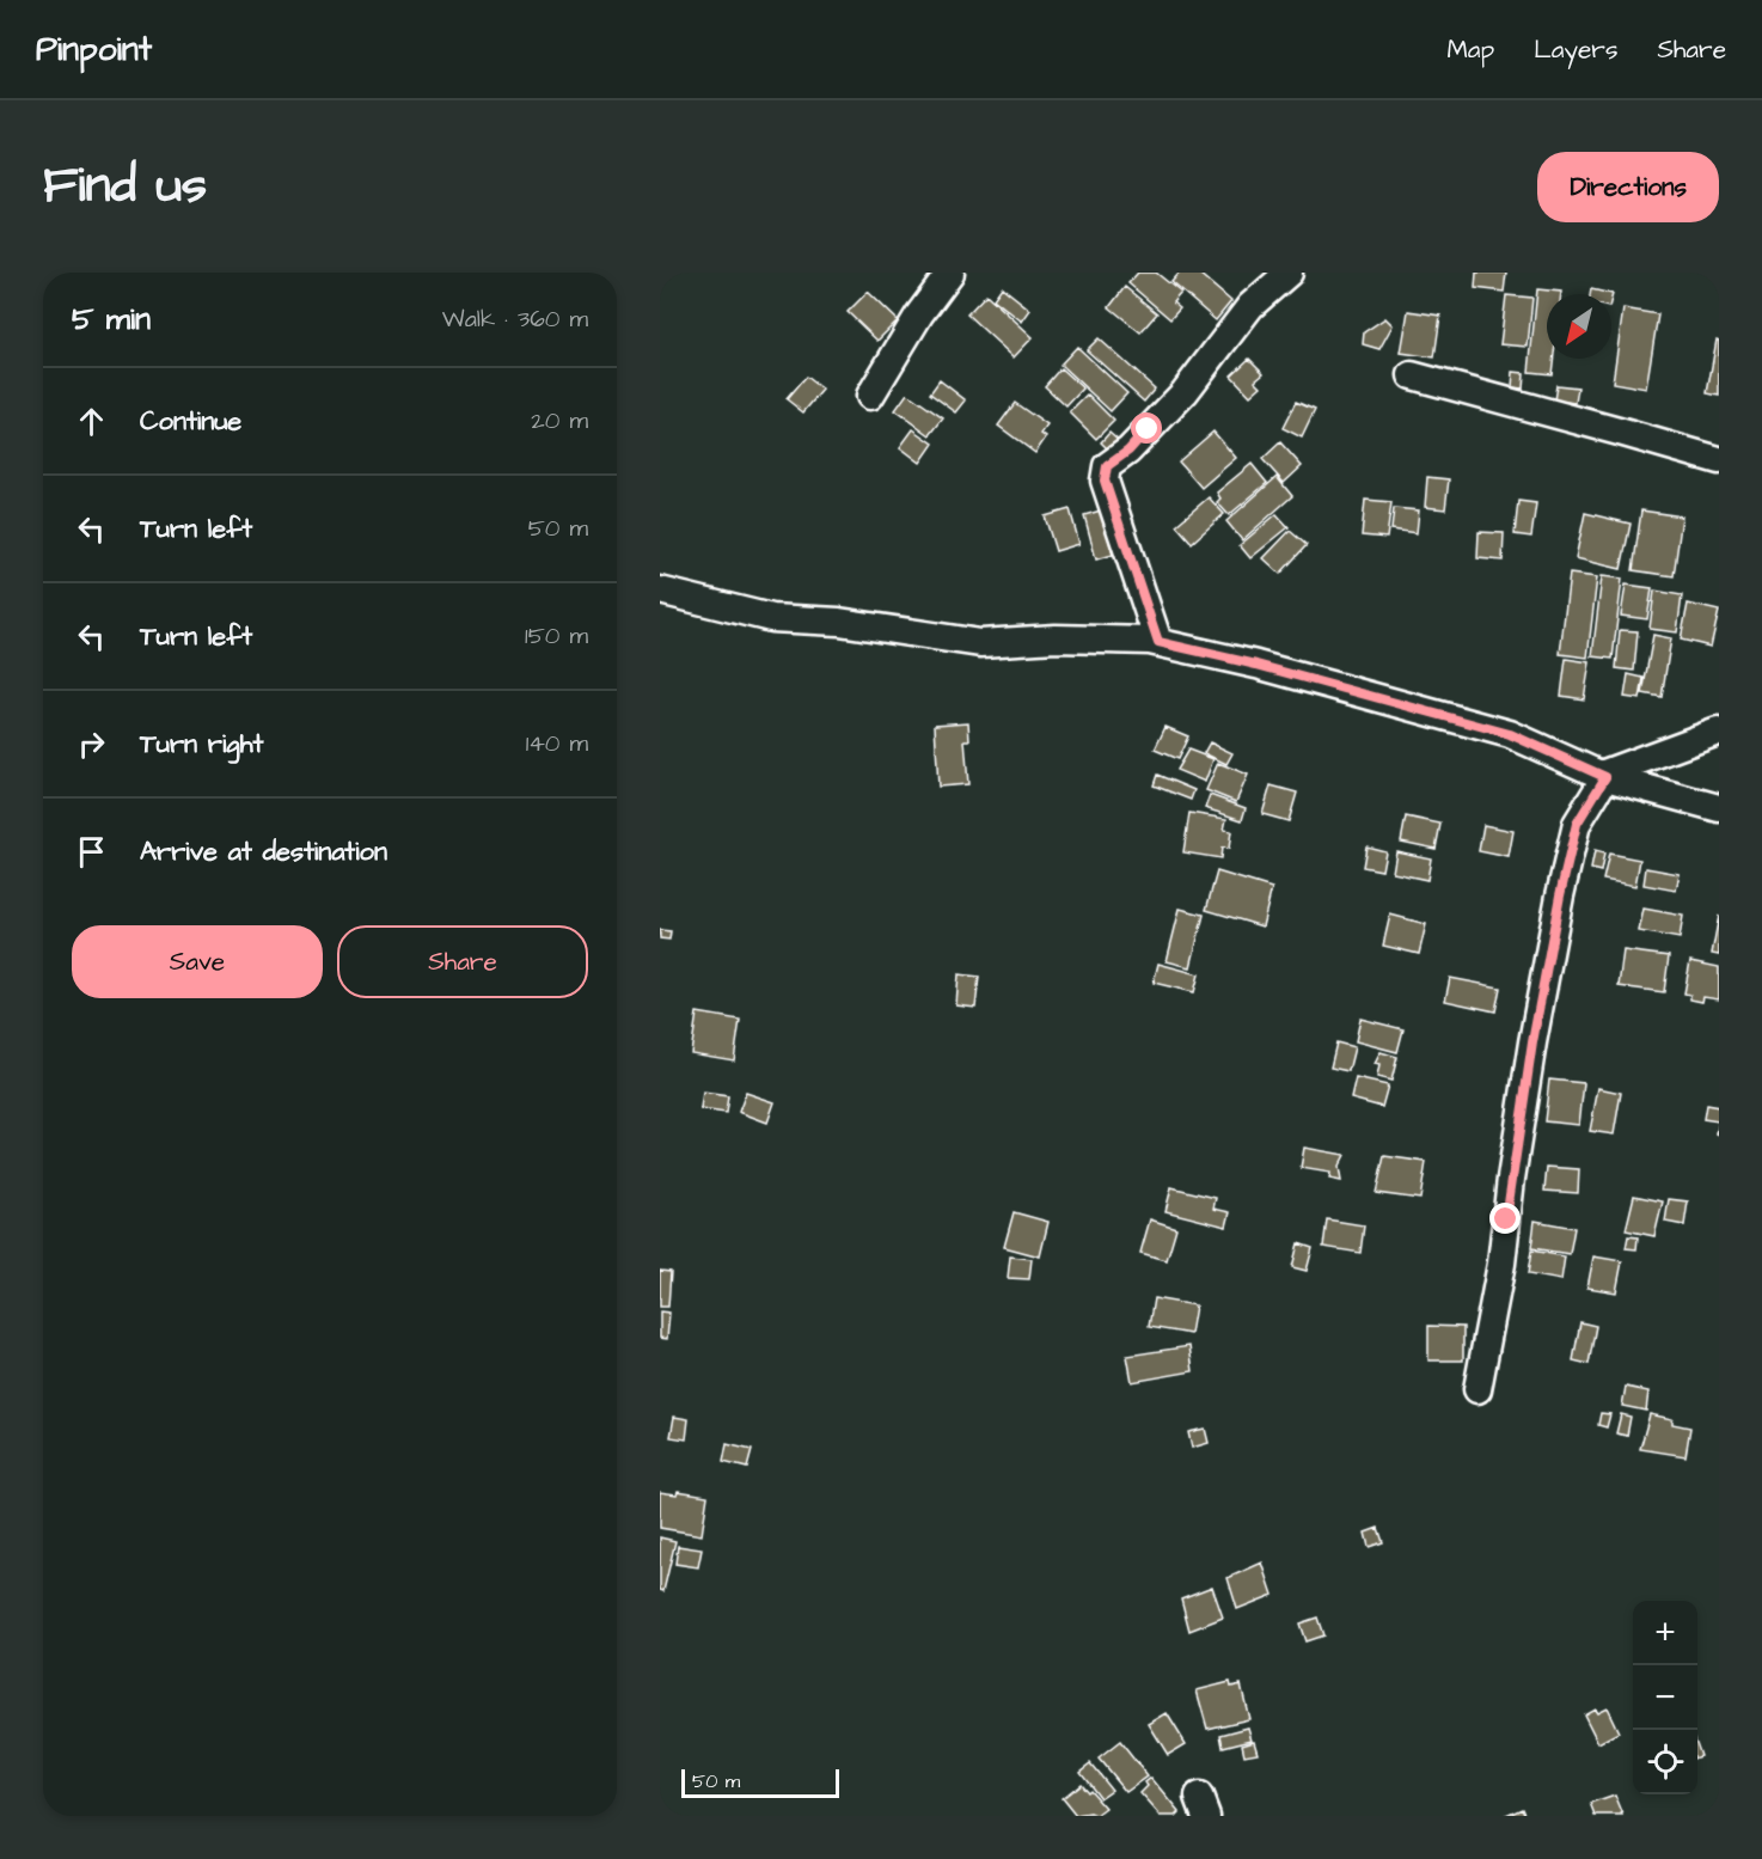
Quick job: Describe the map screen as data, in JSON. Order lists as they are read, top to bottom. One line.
{"scale_bar":"50 m","north":"bottom left","page":{"header":"Pinpoint","nav":["Map","Layers","Share"],"title":"Find us","buttons":["Directions",["Save","Share"]],"heading":["5 min","Walk · 360 m"],"list":[["Continue","20 m"],["Turn left","50 m"],["Turn left","150 m"],["Turn right","140 m"],"Arrive at destination"],"map_buttons":["+","−"],"scale":"50 m"}}
